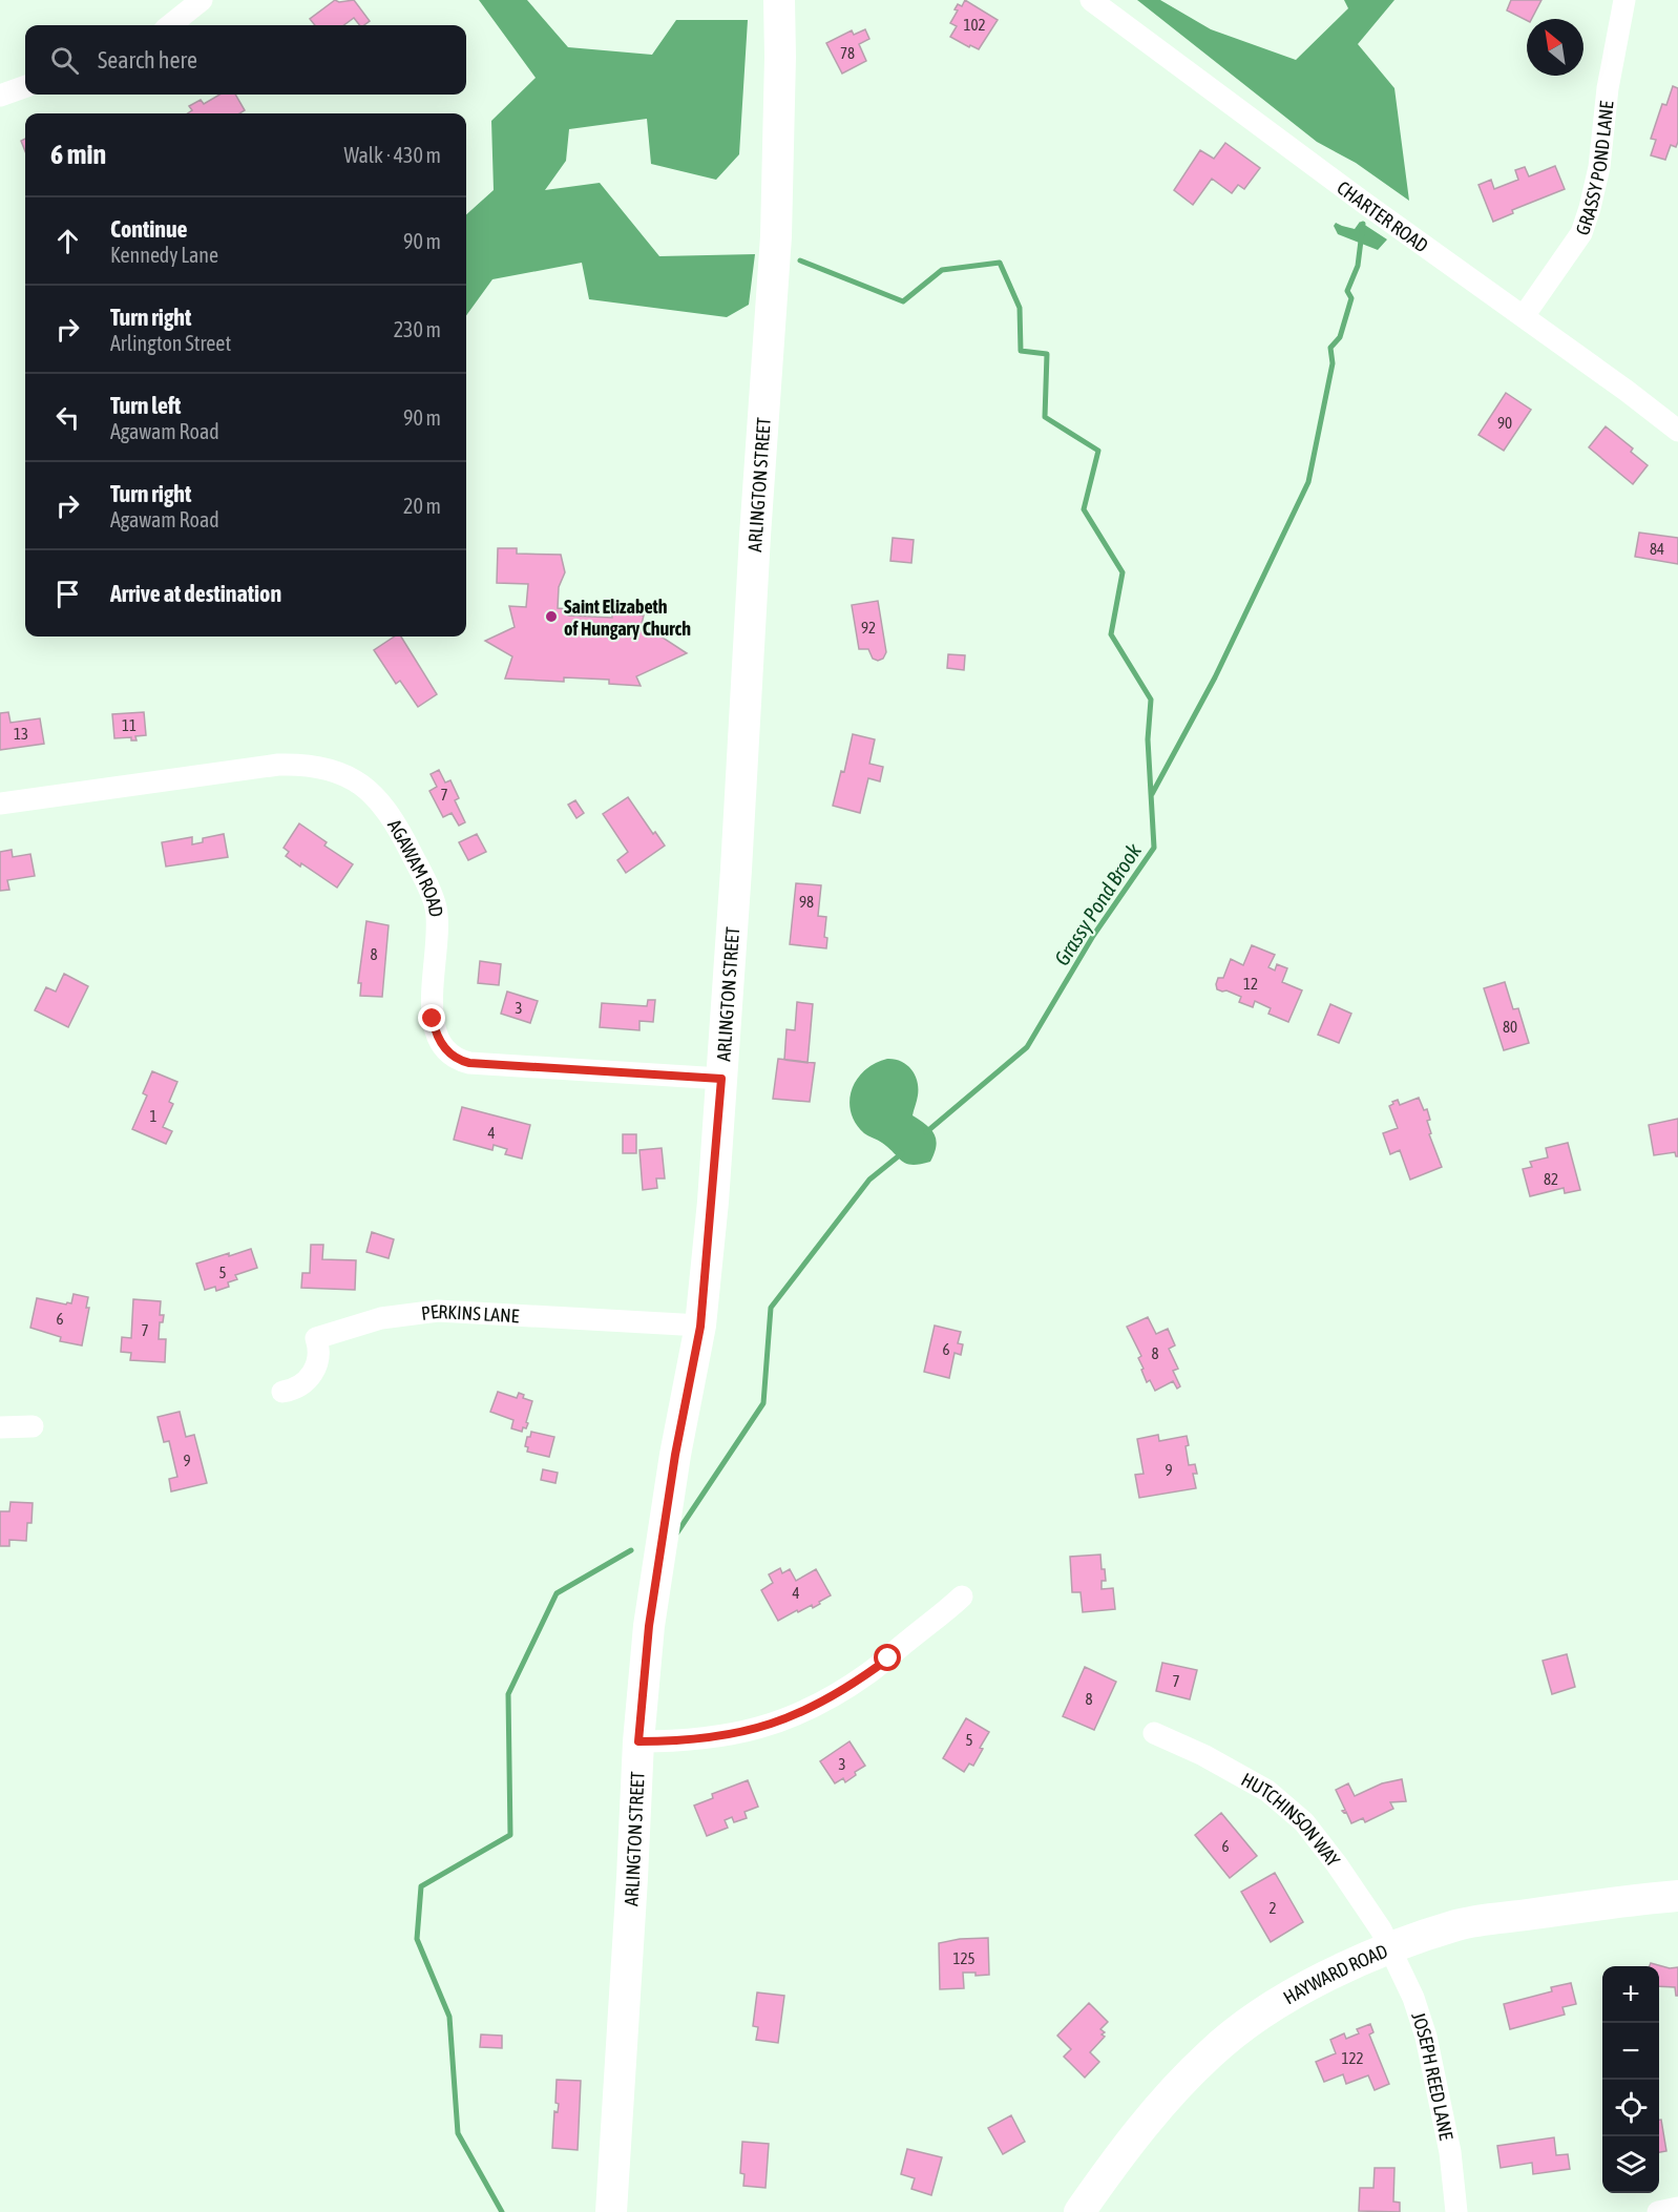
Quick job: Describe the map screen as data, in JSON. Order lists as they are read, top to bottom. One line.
{"streets":{"street":["GRASSY POND LANE","CHARTER ROAD","ARLINGTON STREET","AGAWAM ROAD","PERKINS LANE","HUTCHINSON WAY","HAYWARD ROAD","JOSEPH REED LANE"]},"crossings":[["GRASSY POND LANE","CHARTER ROAD"],["ARLINGTON STREET","AGAWAM ROAD"],["ARLINGTON STREET","PERKINS LANE"],["HUTCHINSON WAY","HAYWARD ROAD"],["HUTCHINSON WAY","JOSEPH REED LANE"],["HAYWARD ROAD","JOSEPH REED LANE"]],"water":["Grassy Pond Brook"],"places":["Saint Elizabeth of Hungary Church"],"house_numbers":["102","78","90","84","92","11","13","7","98","8","12","3","80","1","4","82","5","6","7","6","8","9","9","4","7","8","5","3","6","2","125","122"],"north":"top left","page":{"search":"Search here","heading":["6 min","Walk · 430 m"],"list":[["Continue","Kennedy Lane","90 m"],["Turn right","Arlington Street","230 m"],["Turn left","Agawam Road","90 m"],["Turn right","Agawam Road","20 m"],"Arrive at destination"],"map_buttons":["+","−"]}}
